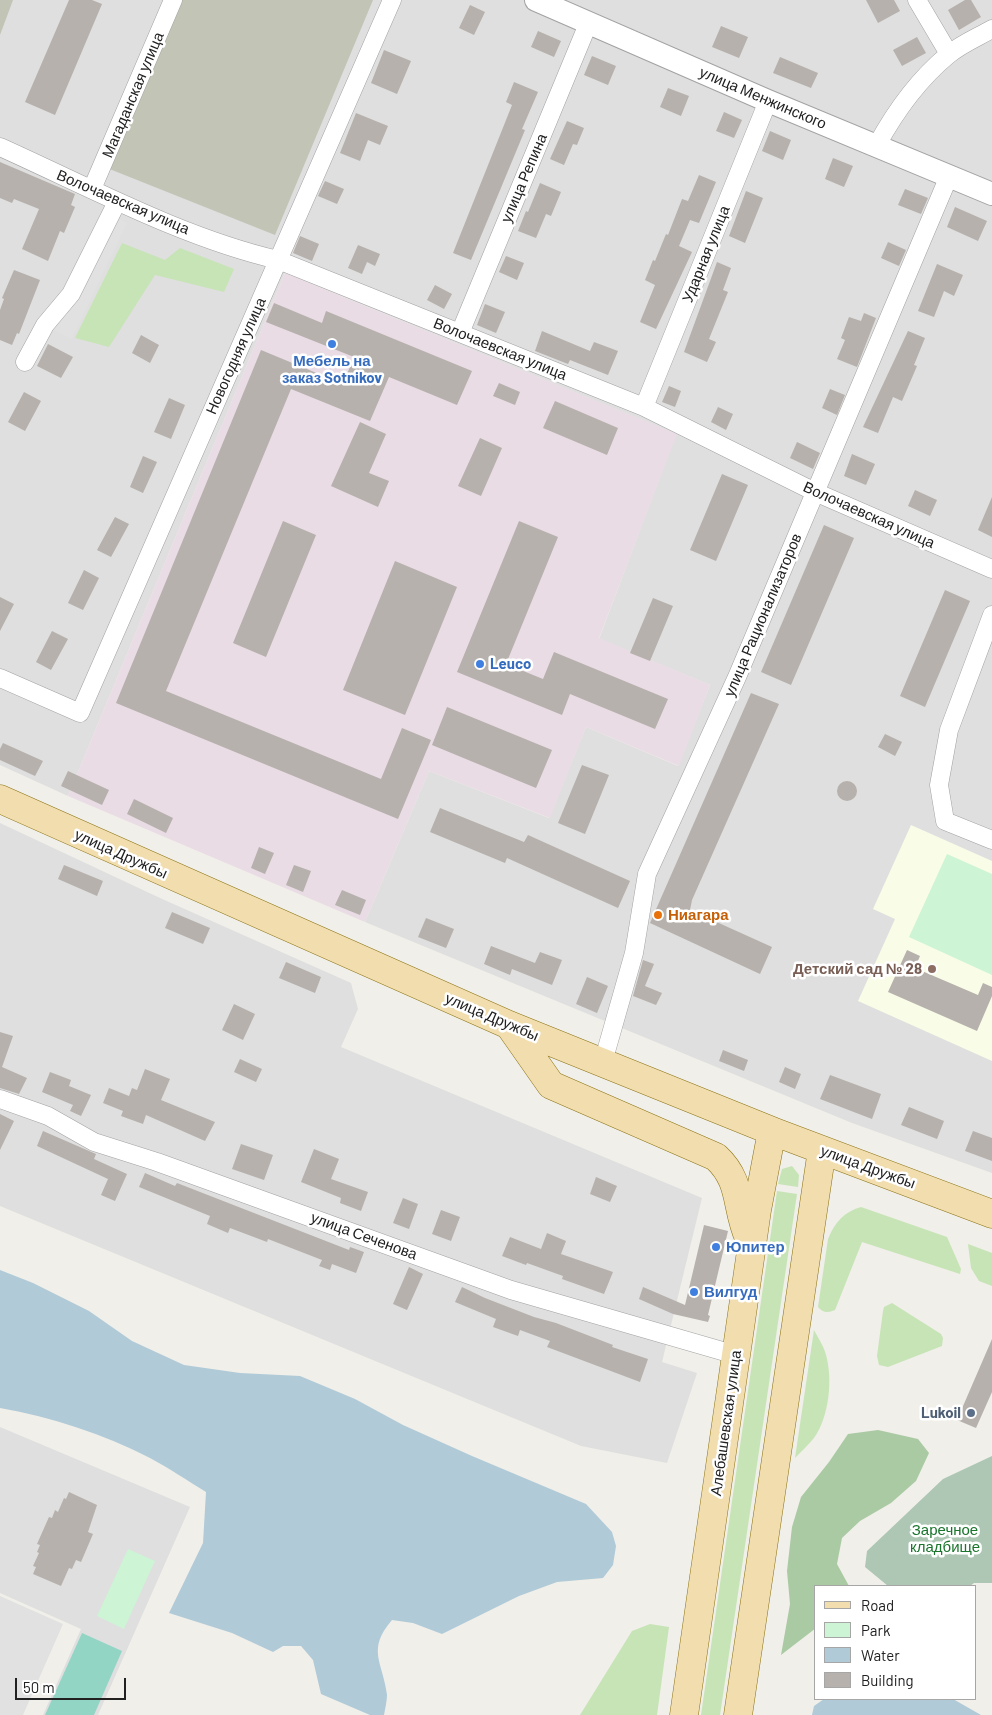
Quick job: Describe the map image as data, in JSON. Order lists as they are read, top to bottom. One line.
{"streets":{"main road":["улица Дружбы","Алебашевская улица"],"street":["Магаданская улица","улица Менжинского","улица Репина","Волочаевская улица","Ударная улица","Новогодняя улица","улица Рационализаторов","улица Сеченова"]},"crossings":[["Магаданская улица","Волочаевская улица"],["улица Менжинского","улица Репина"],["улица Менжинского","Ударная улица"],["улица Менжинского","улица Рационализаторов"],["улица Репина","Волочаевская улица"],["Волочаевская улица","Ударная улица"],["Волочаевская улица","Новогодняя улица"],["Волочаевская улица","улица Рационализаторов"],["улица Рационализаторов","улица Дружбы"],["улица Дружбы","Алебашевская улица"],["улица Сеченова","Алебашевская улица"]],"parks":["Заречное кладбище"],"places":["Мебель на заказ Sotnikov","Leuco","Ниагара","Детский сад № 28","Юпитер","Вилгуд","Lukoil"],"legend":["Road","Park","Water","Building"],"scale_bar":"50 m"}
